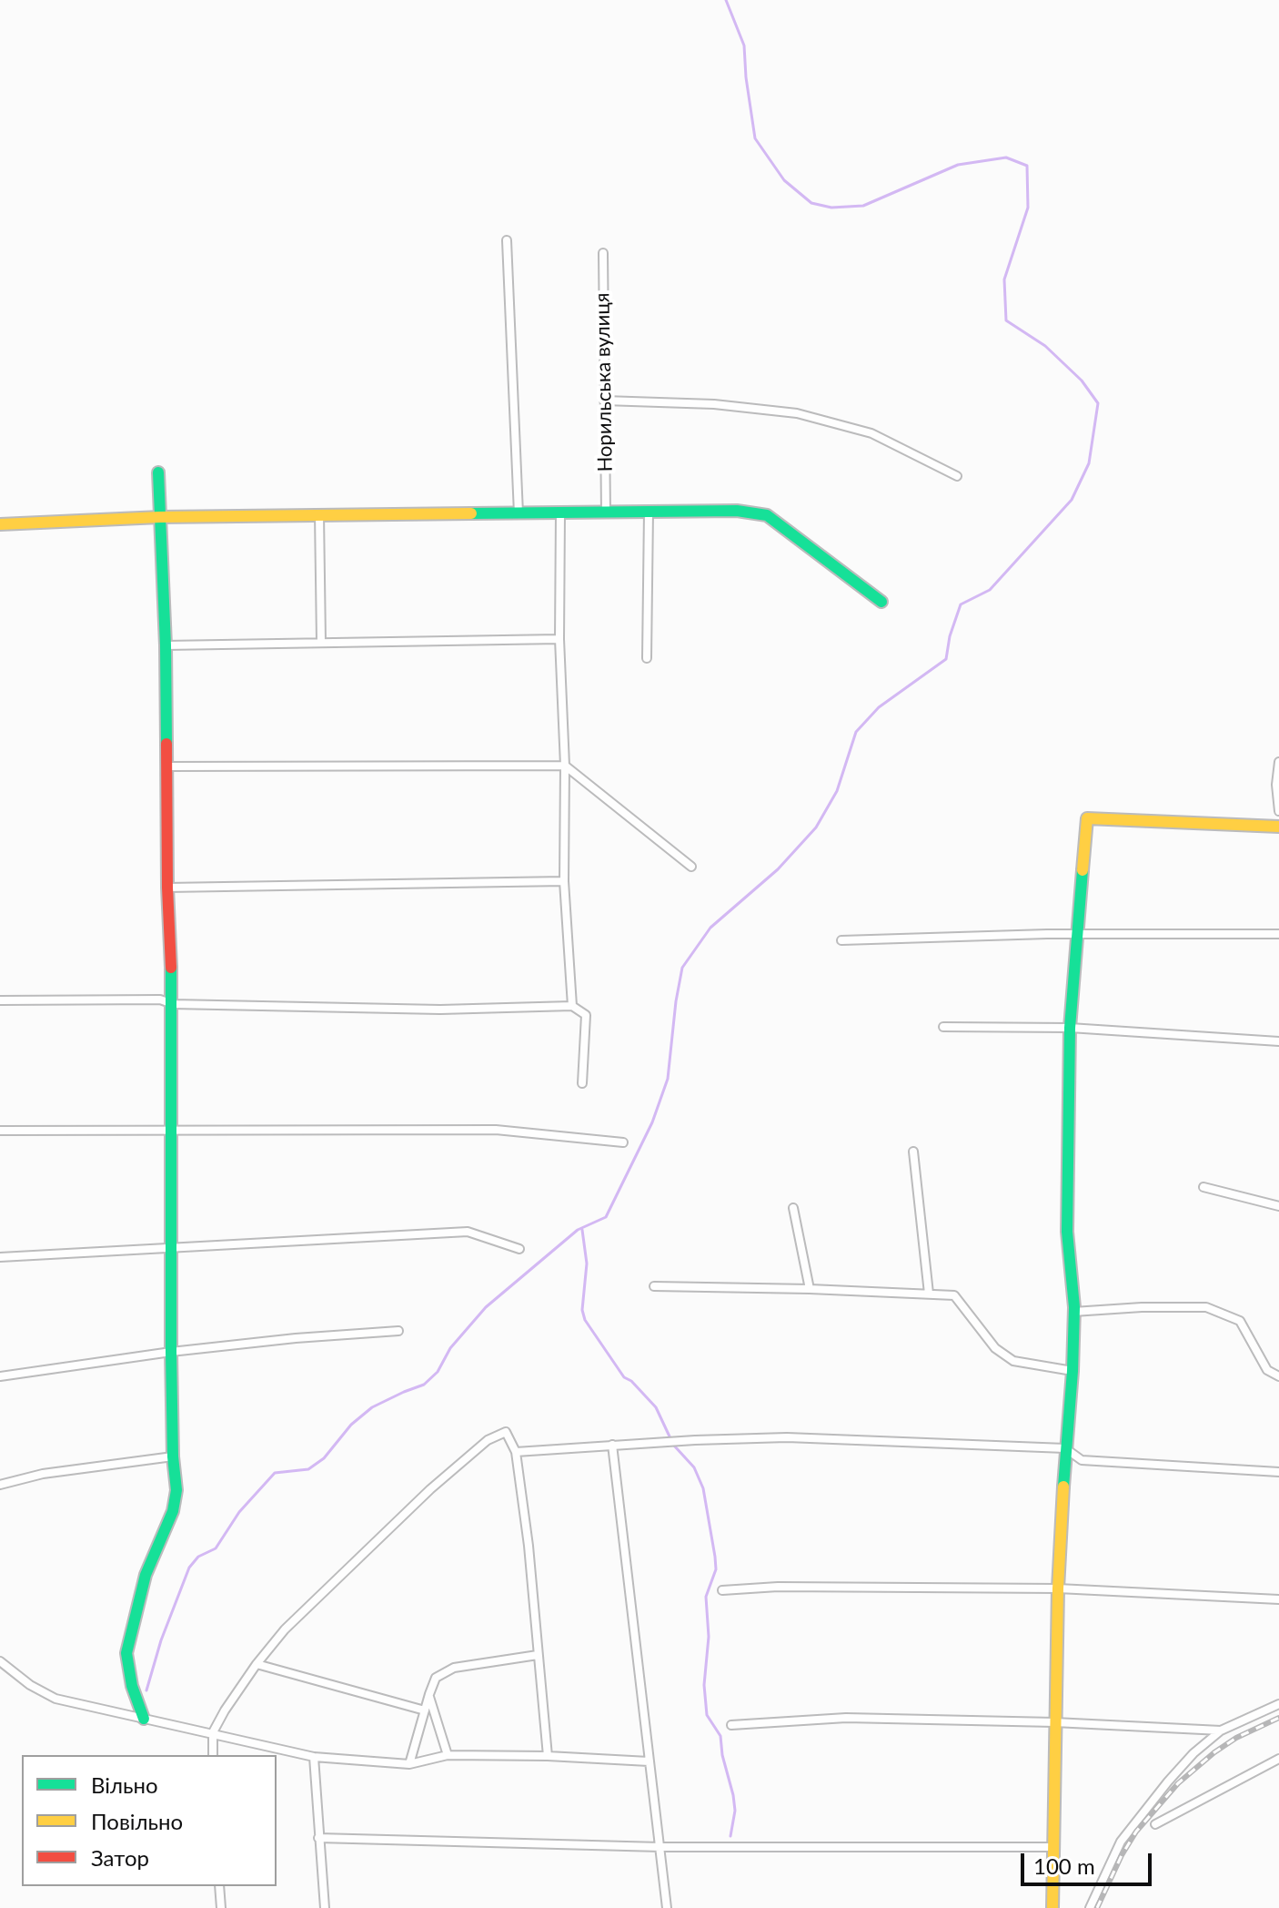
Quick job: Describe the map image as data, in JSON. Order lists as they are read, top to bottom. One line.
{"streets":{"street":["Норильська вулиця"]},"legend":["Вільно","Повільно","Затор"],"scale_bar":"100 m"}
